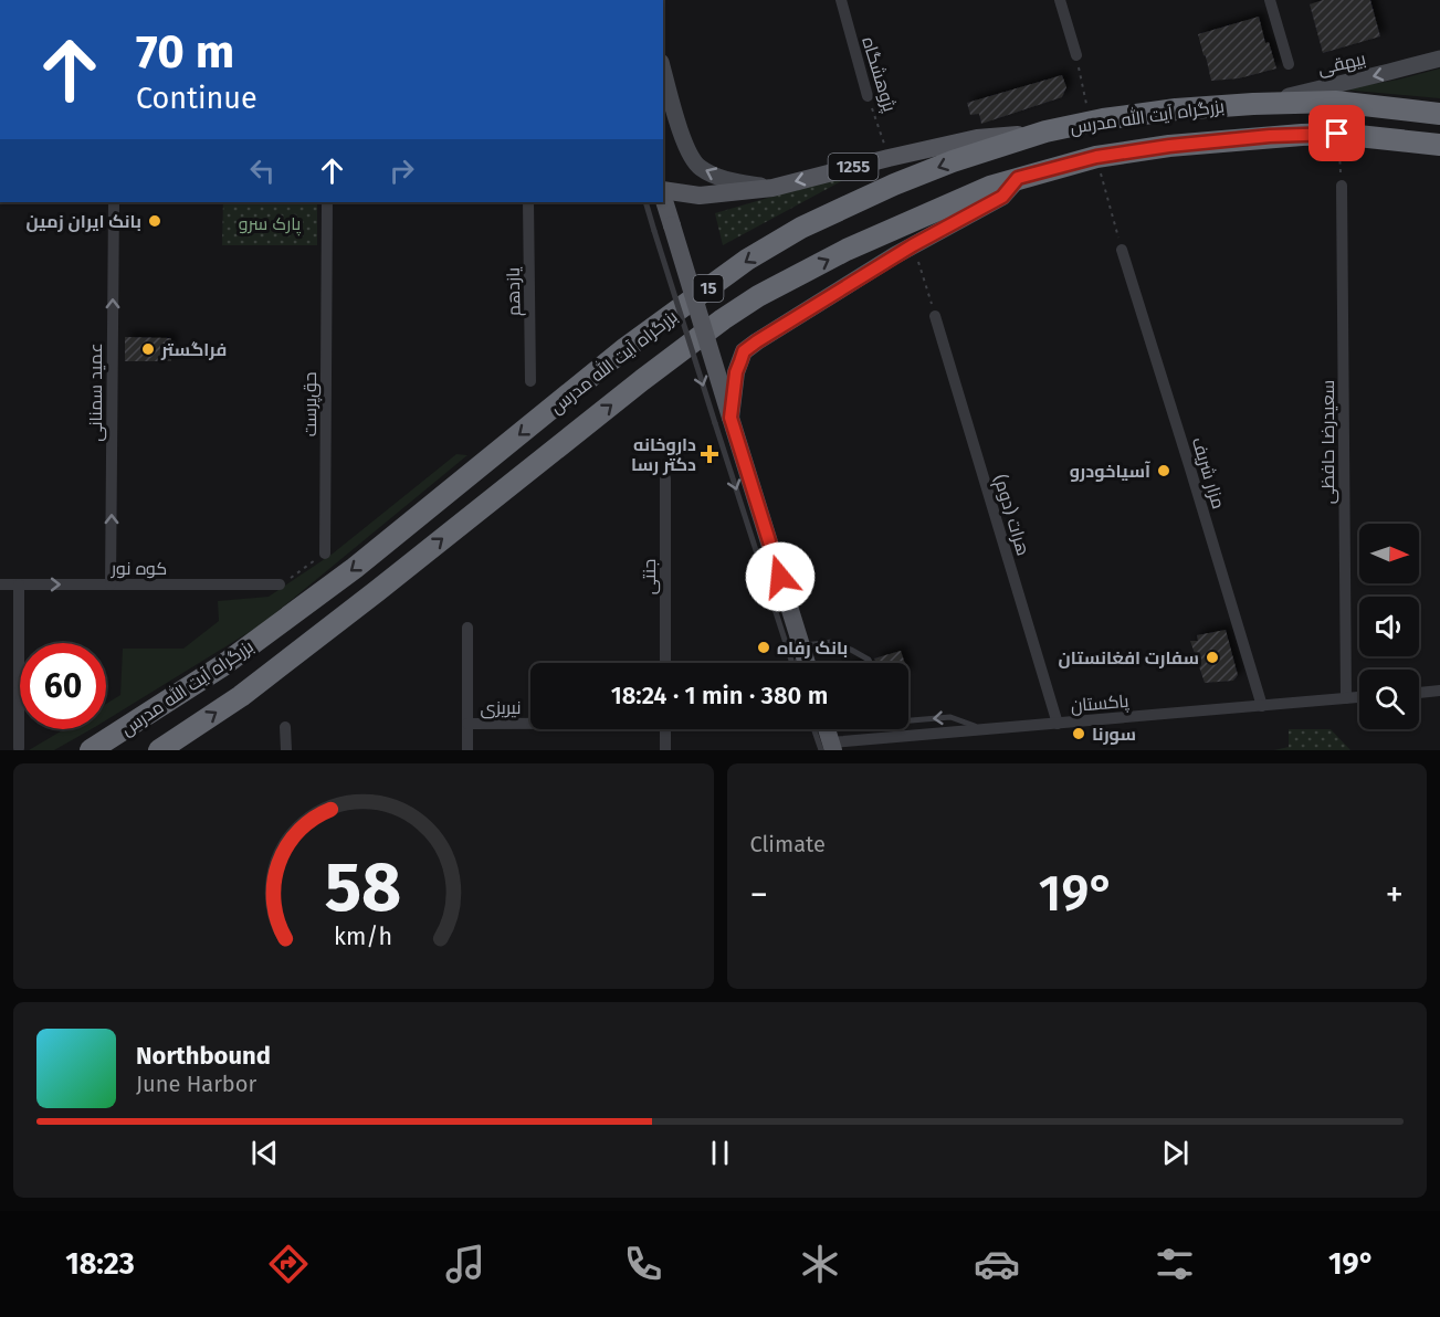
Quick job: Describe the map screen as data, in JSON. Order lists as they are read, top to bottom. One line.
{"streets":{"highway":["بزرگراه آیت الله مدرس","15"],"main road":["بیهقی","1255"],"street":["پژوهشگاه","یازدهم","عمید سمنانی","حق‌پرست","سعیدرضا حافظی","مزار شریف","هرات (دوم)","کوه نور","جنتی","پاکستان","نیریزی"]},"crossings":[["بیهقی","بزرگراه آیت الله مدرس"],["پژوهشگاه","1255"],["بزرگراه آیت الله مدرس","1255"],["عمید سمنانی","کوه نور"],["سعیدرضا حافظی","پاکستان"],["مزار شریف","پاکستان"],["هرات (دوم)","پاکستان"]],"one_way":["بیهقی","عمید سمنانی"],"parks":["پارک سرو"],"places":{"other":["بانک ایران زمین","فراگستر","آسیاخودرو","بانک رفاه","سفارت افغانستان","سورنا"],"health":["داروخانه دکتر رسا"]},"north":"right","page":{"turn":["70 m","Continue"],"limit":"60","trip":"18:24 · 1 min · 380 m","tile":"Climate","heat":["−","19°","+"],"song":["Northbound","June Harbor"],"tabs":["18:23","19°"],"gauge":["58","km/h"]}}
